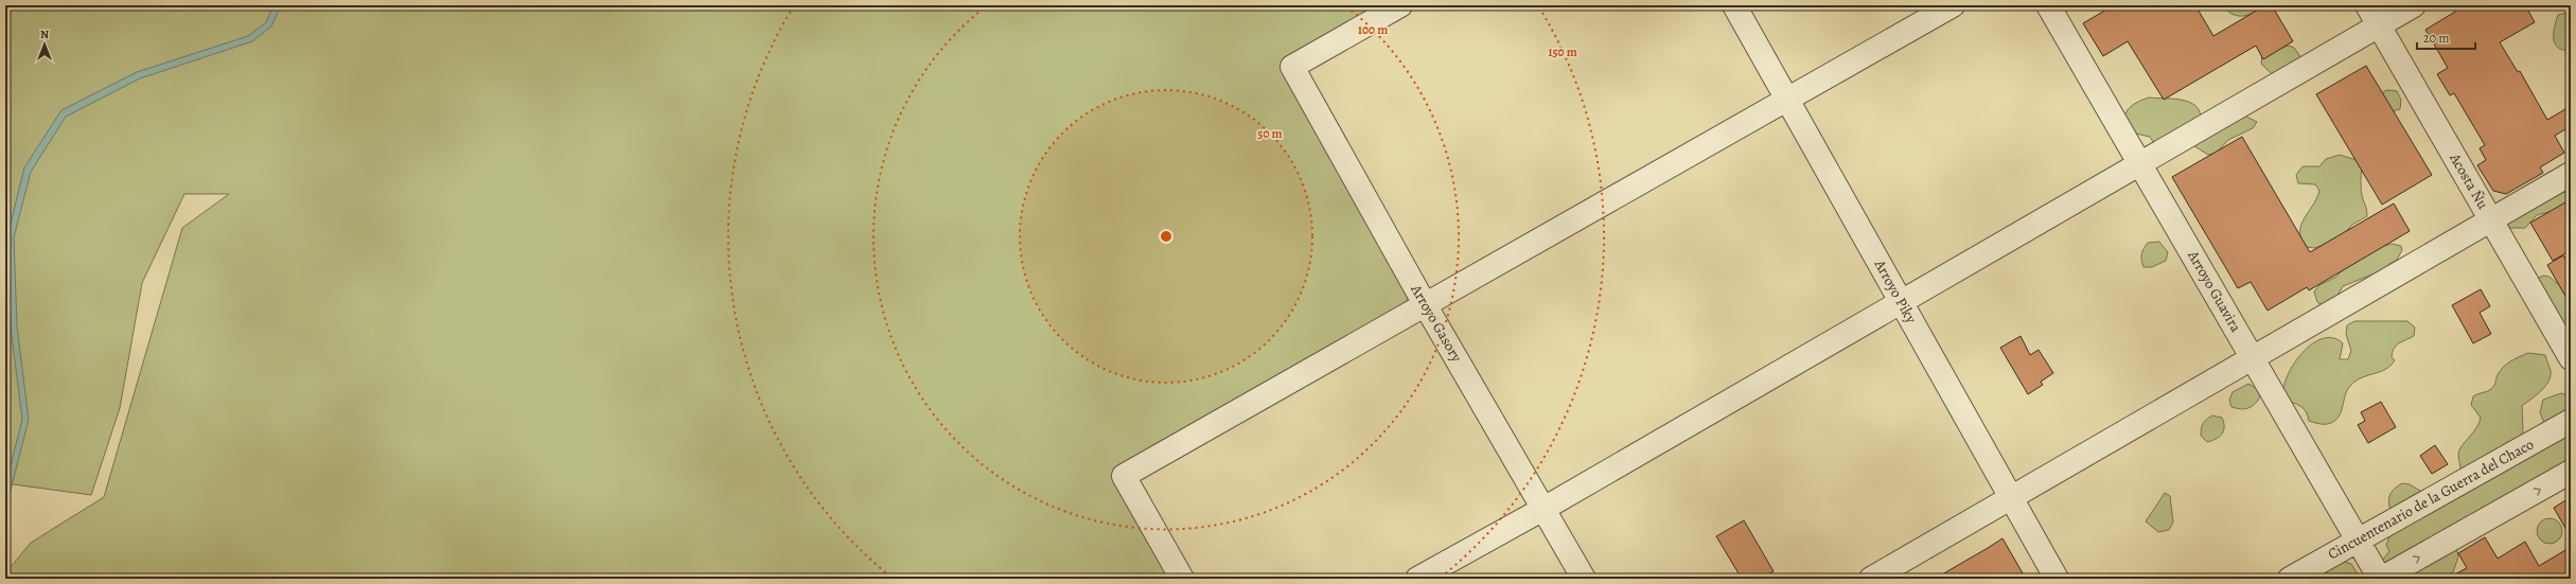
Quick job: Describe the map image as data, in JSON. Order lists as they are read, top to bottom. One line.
{"streets":{"street":["Acosta Ñu","Arroyo Piky","Arroyo Guavira","Arroyo Gasory","Cincuentenario de la Guerra del Chaco"]},"crossings":[["Arroyo Guavira","Cincuentenario de la Guerra del Chaco"]],"scale_bar":"20 m","north":"top","rings":["100 m","150 m","50 m"]}
